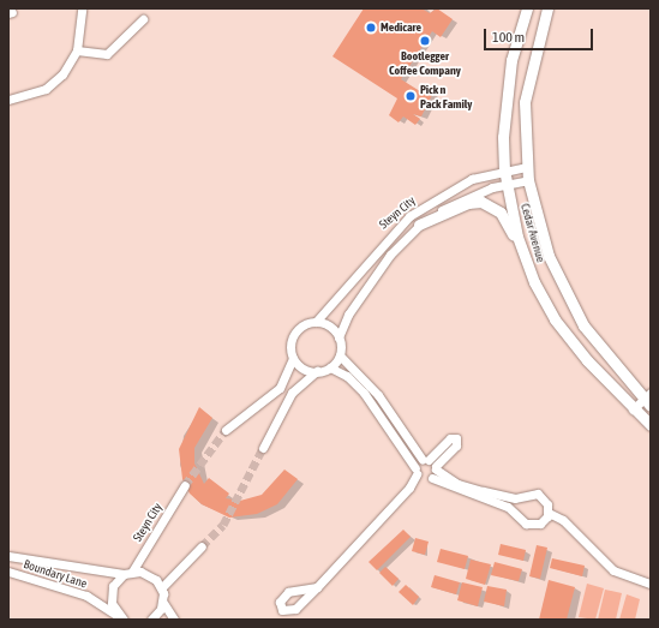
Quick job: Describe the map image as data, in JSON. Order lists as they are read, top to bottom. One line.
{"streets":{"main road":["Cedar Avenue"],"street":["Steyn City","Boundary Lane"]},"crossings":[["Steyn City","Cedar Avenue"],["Steyn City","Boundary Lane"]],"places":["Medicare","Bootlegger Coffee Company","Pick n Pack Family"],"scale_bar":"100 m"}
